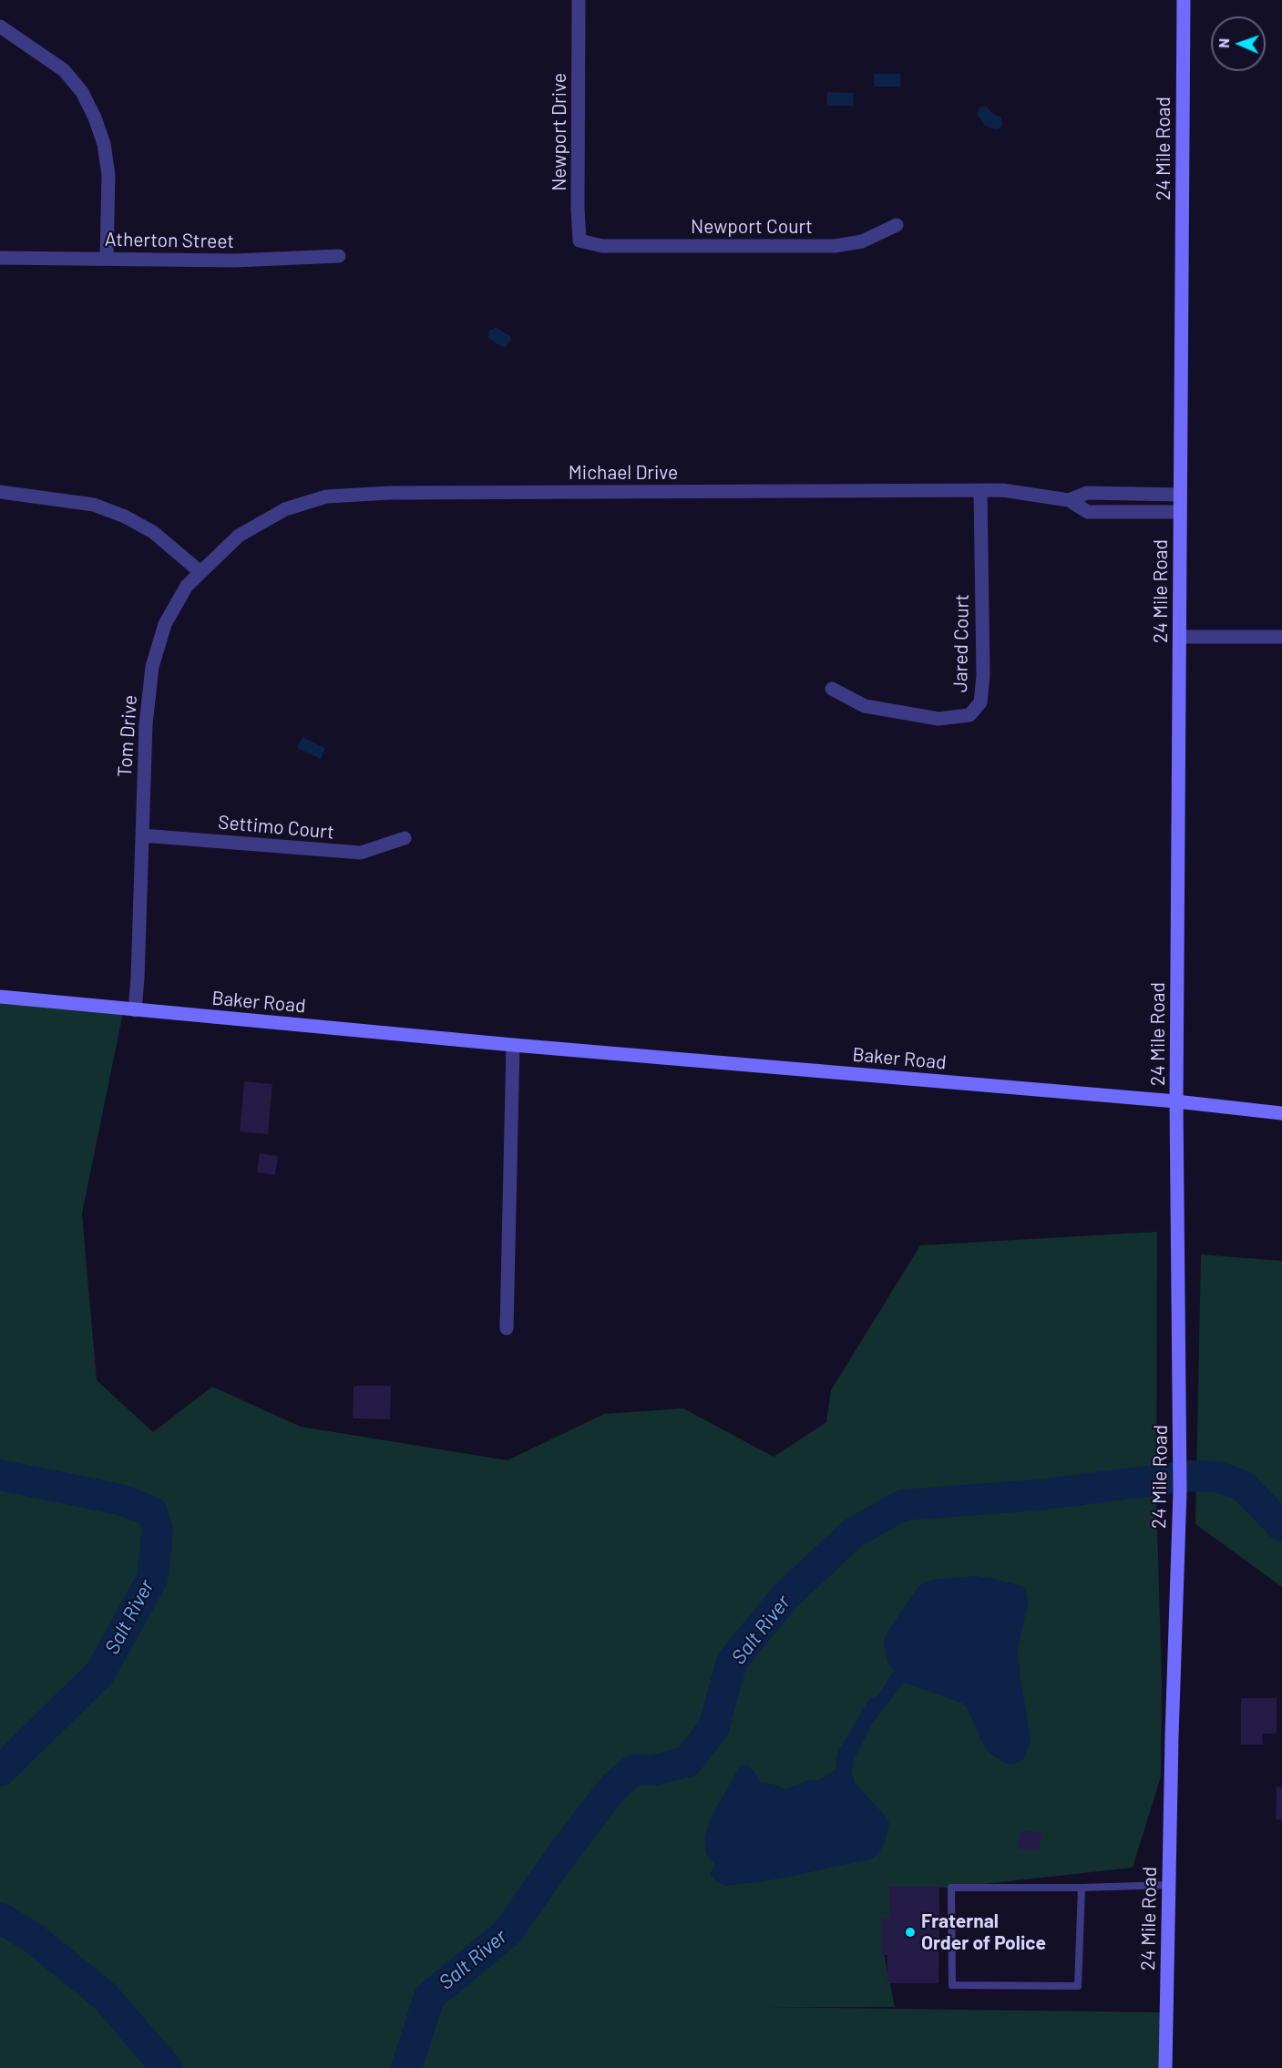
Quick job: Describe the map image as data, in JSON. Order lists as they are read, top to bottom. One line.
{"streets":{"street":["Newport Drive","24 Mile Road","Newport Court","Atherton Street","Michael Drive","Jared Court","Tom Drive","Settimo Court","Baker Road"]},"crossings":[["Newport Drive","Newport Court"],["24 Mile Road","Michael Drive"],["24 Mile Road","Baker Road"],["Michael Drive","Jared Court"],["Michael Drive","Tom Drive"],["Tom Drive","Settimo Court"],["Tom Drive","Baker Road"]],"water":["Salt River"],"places":["Fraternal Order of Police"],"north":"left"}
